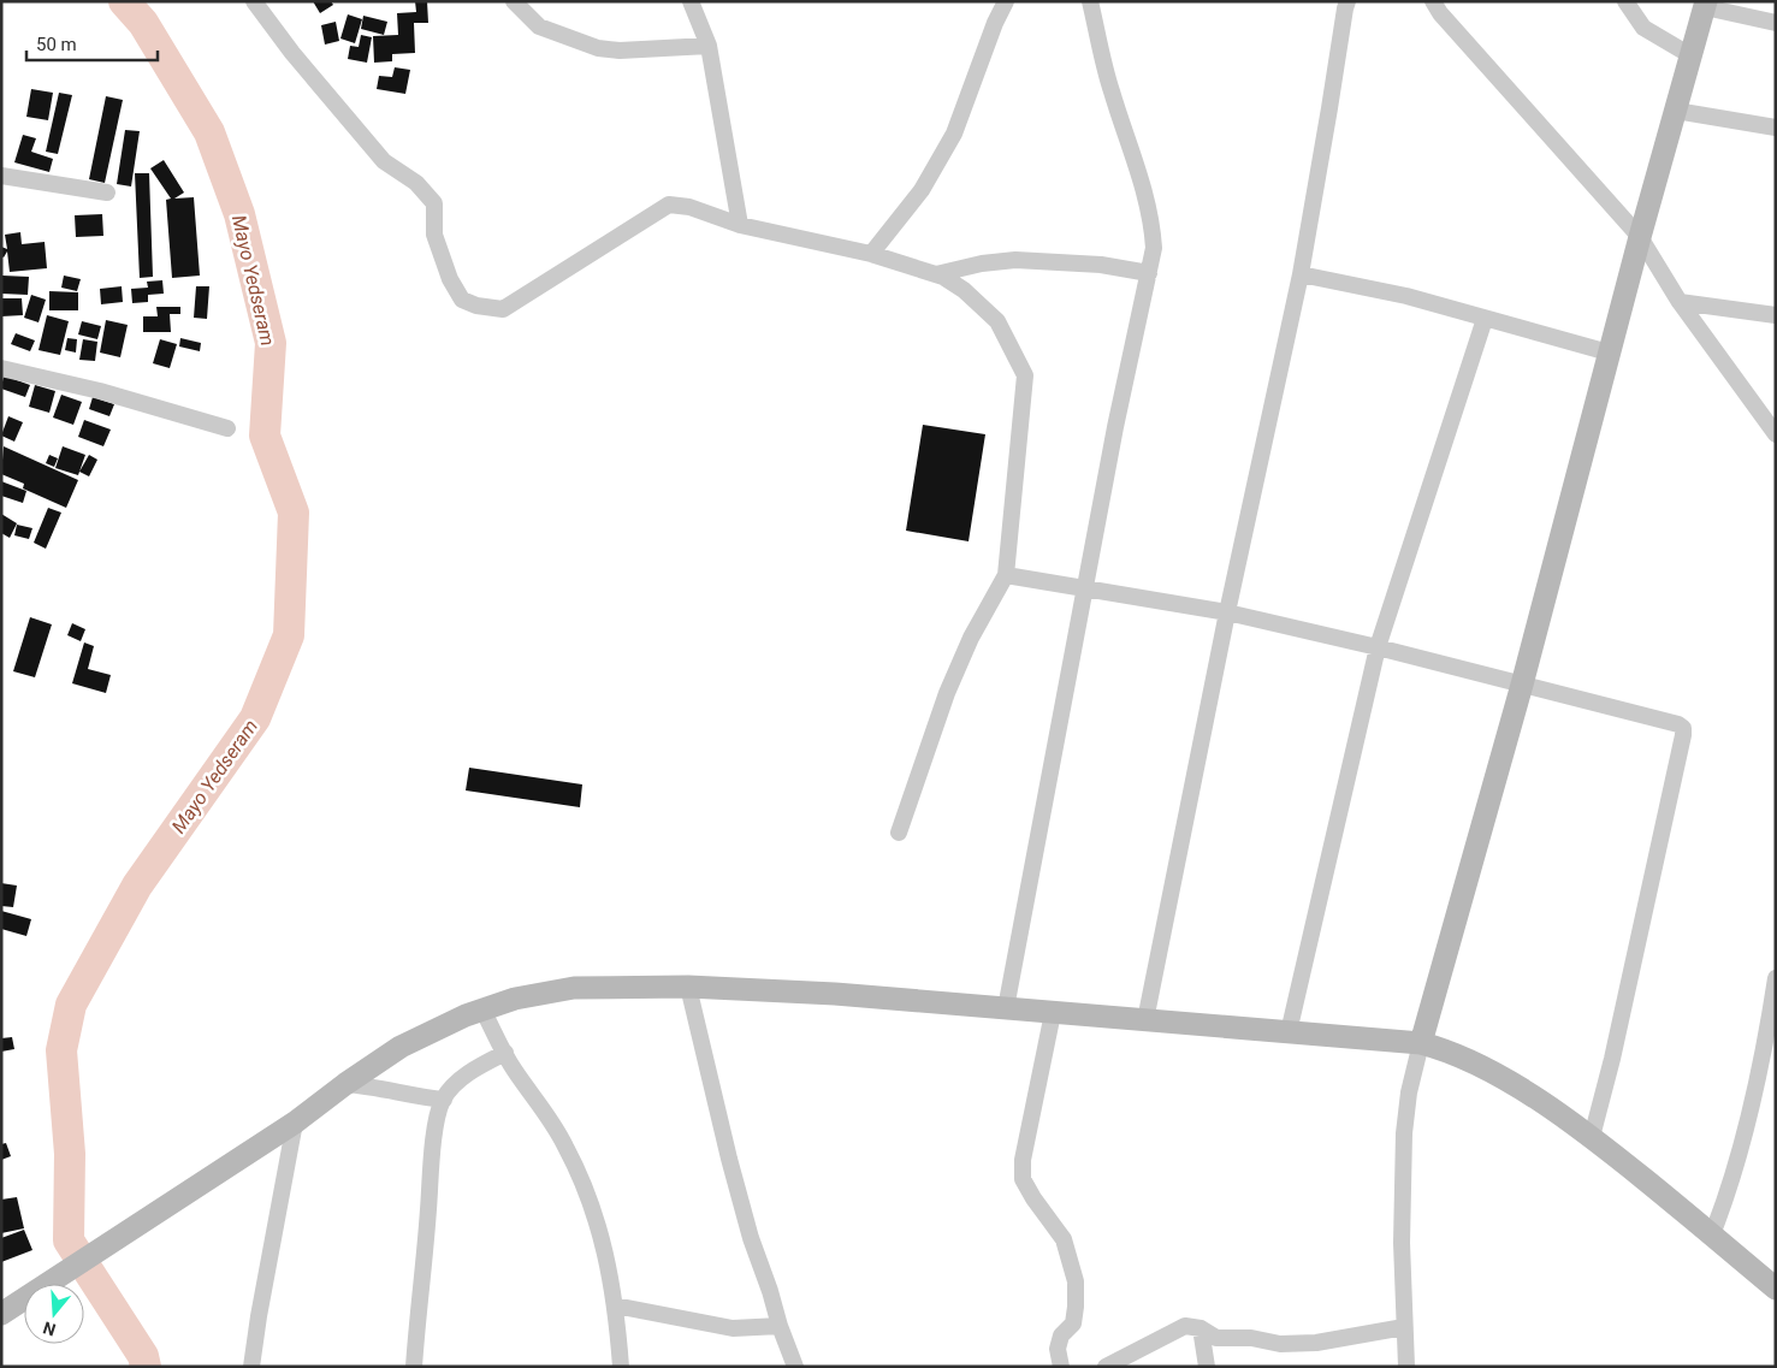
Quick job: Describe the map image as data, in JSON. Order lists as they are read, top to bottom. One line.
{"water":["Mayo Yedseram"],"scale_bar":"50 m","north":"bottom"}
